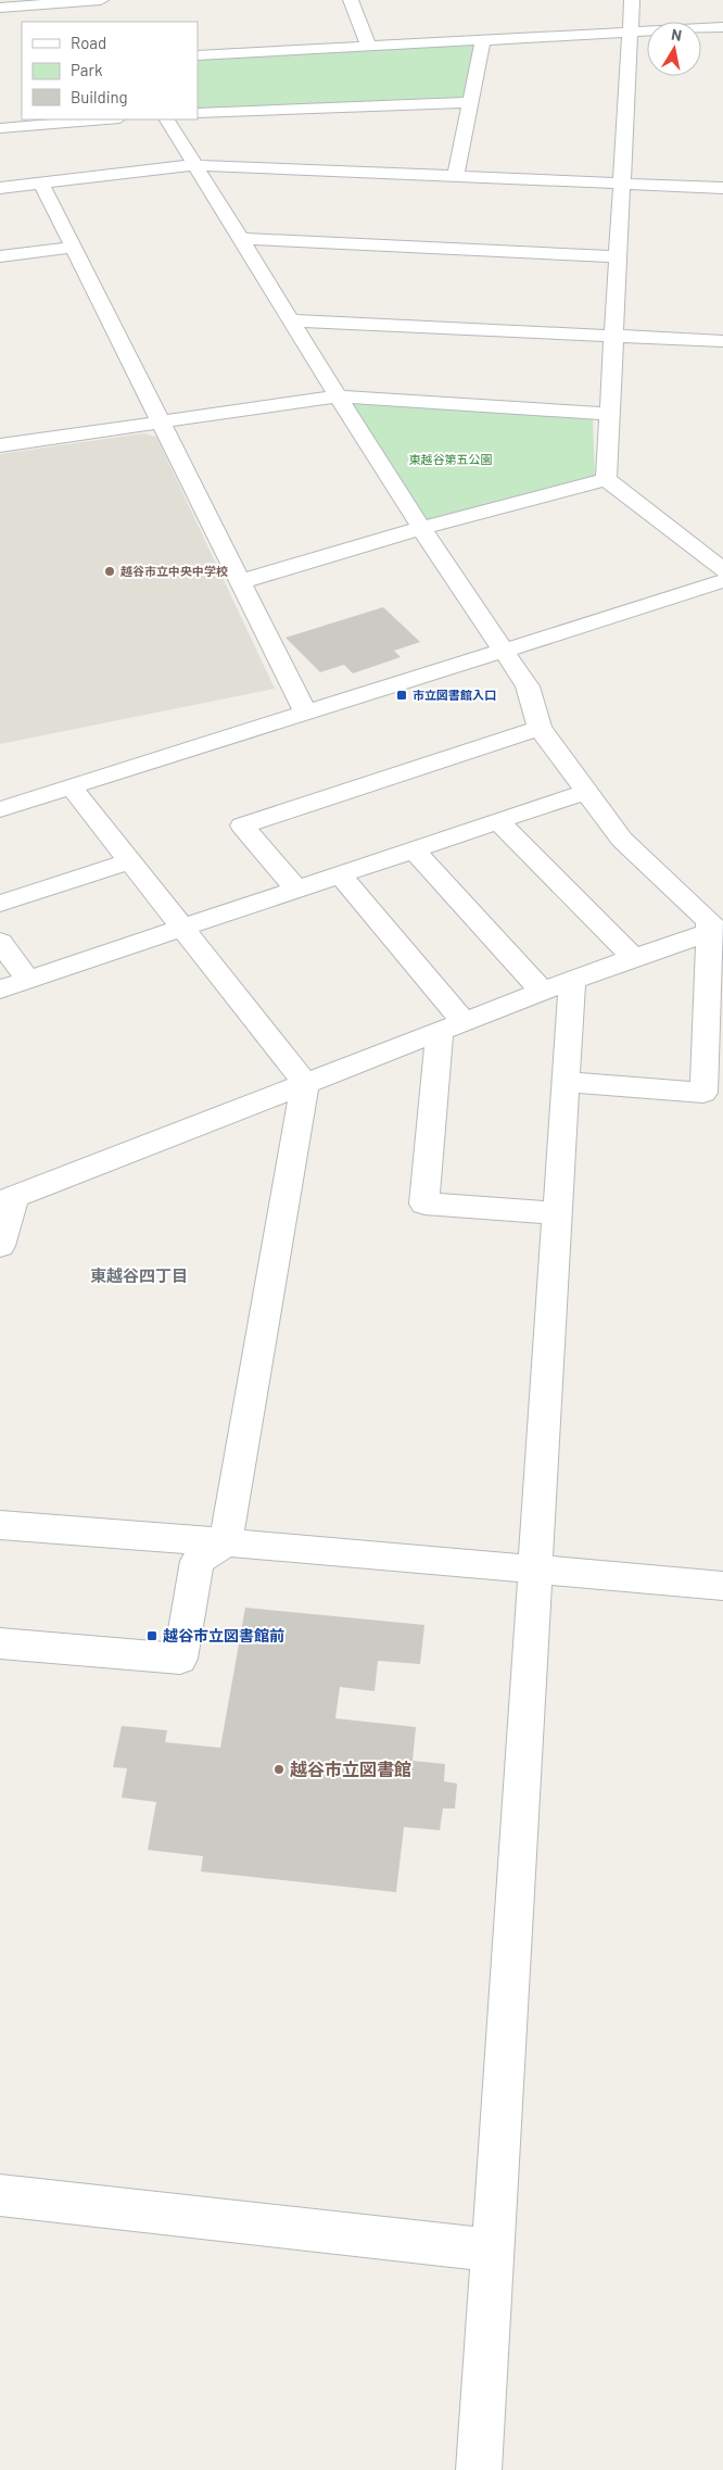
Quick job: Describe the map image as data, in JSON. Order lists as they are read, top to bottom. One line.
{"districts":["東越谷四丁目"],"parks":["東越谷第五公園"],"places":{"other":["越谷市立中央中学校","越谷市立図書館"],"transit":["市立図書館入口","越谷市立図書館前"]},"legend":["Road","Park","Building"],"north":"top"}
